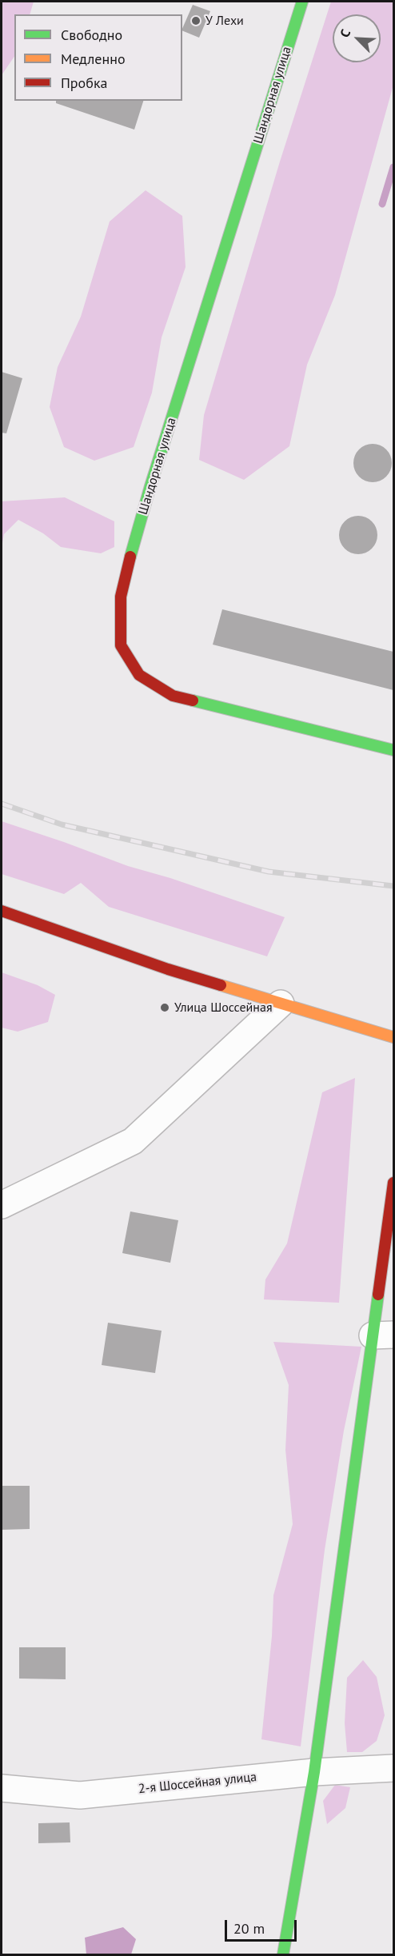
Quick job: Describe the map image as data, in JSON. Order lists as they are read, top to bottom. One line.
{"streets":{"street":["Шандорная улица","2-я Шоссейная улица"]},"places":["У Лехи","Улица Шоссейная"],"legend":["Свободно","Медленно","Пробка"],"scale_bar":"20 m","north":"top left"}
